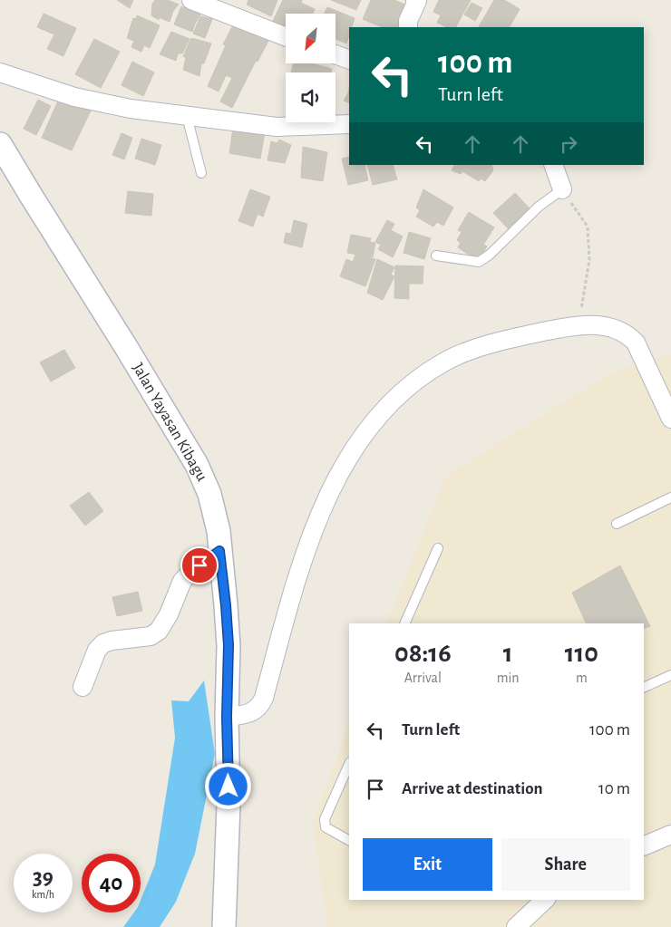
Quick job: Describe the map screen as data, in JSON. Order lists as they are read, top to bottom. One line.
{"streets":{"street":["Jalan Yayasan Kibagu"]},"north":"bottom left","page":{"turn":["100 m","Turn left"],"eta":["08:16","Arrival","1","min","110","m"],"list":[{"name":"Turn left","value":"100 m"},{"name":"Arrive at destination","value":"10 m"}],"buttons":["Exit","Share"],"speed":"39 km/h","limit":"40"}}
